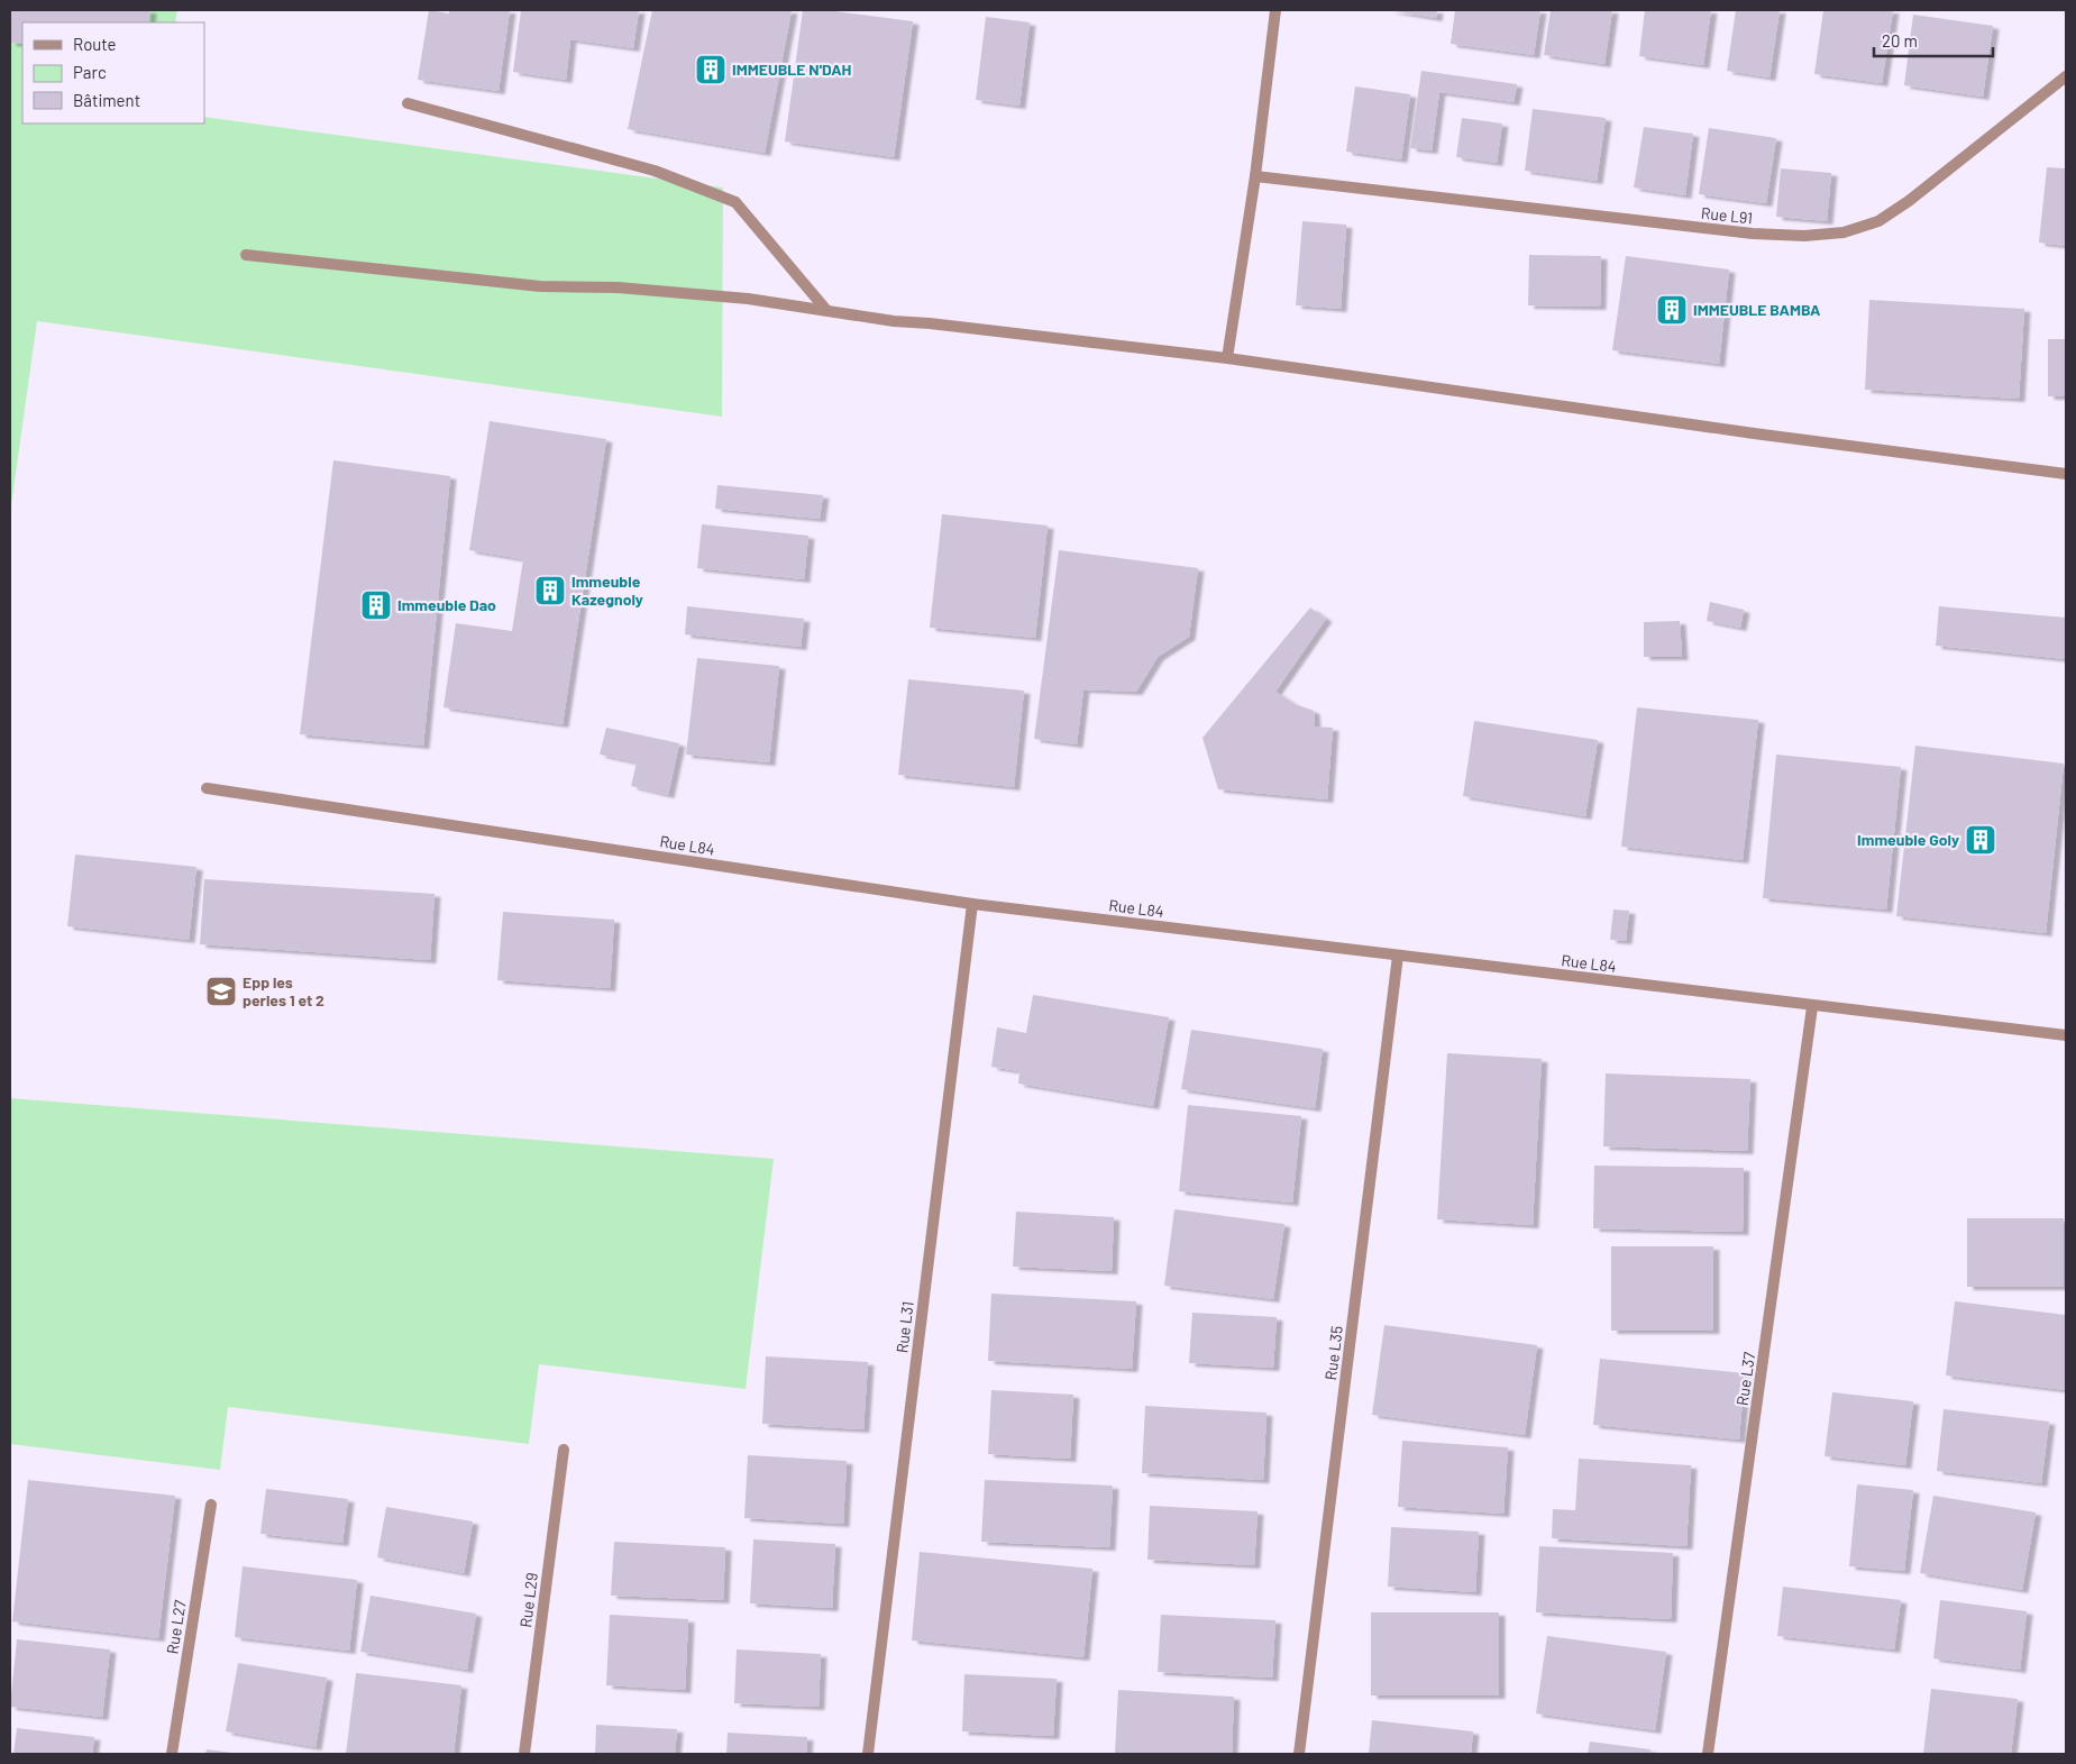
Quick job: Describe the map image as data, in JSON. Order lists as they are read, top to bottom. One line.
{"streets":{"street":["Rue L91","Rue L84","Rue L31","Rue L35","Rue L37","Rue L29","Rue L27"]},"crossings":[["Rue L84","Rue L31"],["Rue L84","Rue L35"],["Rue L84","Rue L37"]],"places":{"building":["IMMEUBLE N'DAH","IMMEUBLE BAMBA","Immeuble Kazegnoly","Immeuble Dao","Immeuble Goly"],"school or university":["Epp les perles 1 et 2"]},"legend":["Route","Parc","Bâtiment"],"scale_bar":"20 m"}
